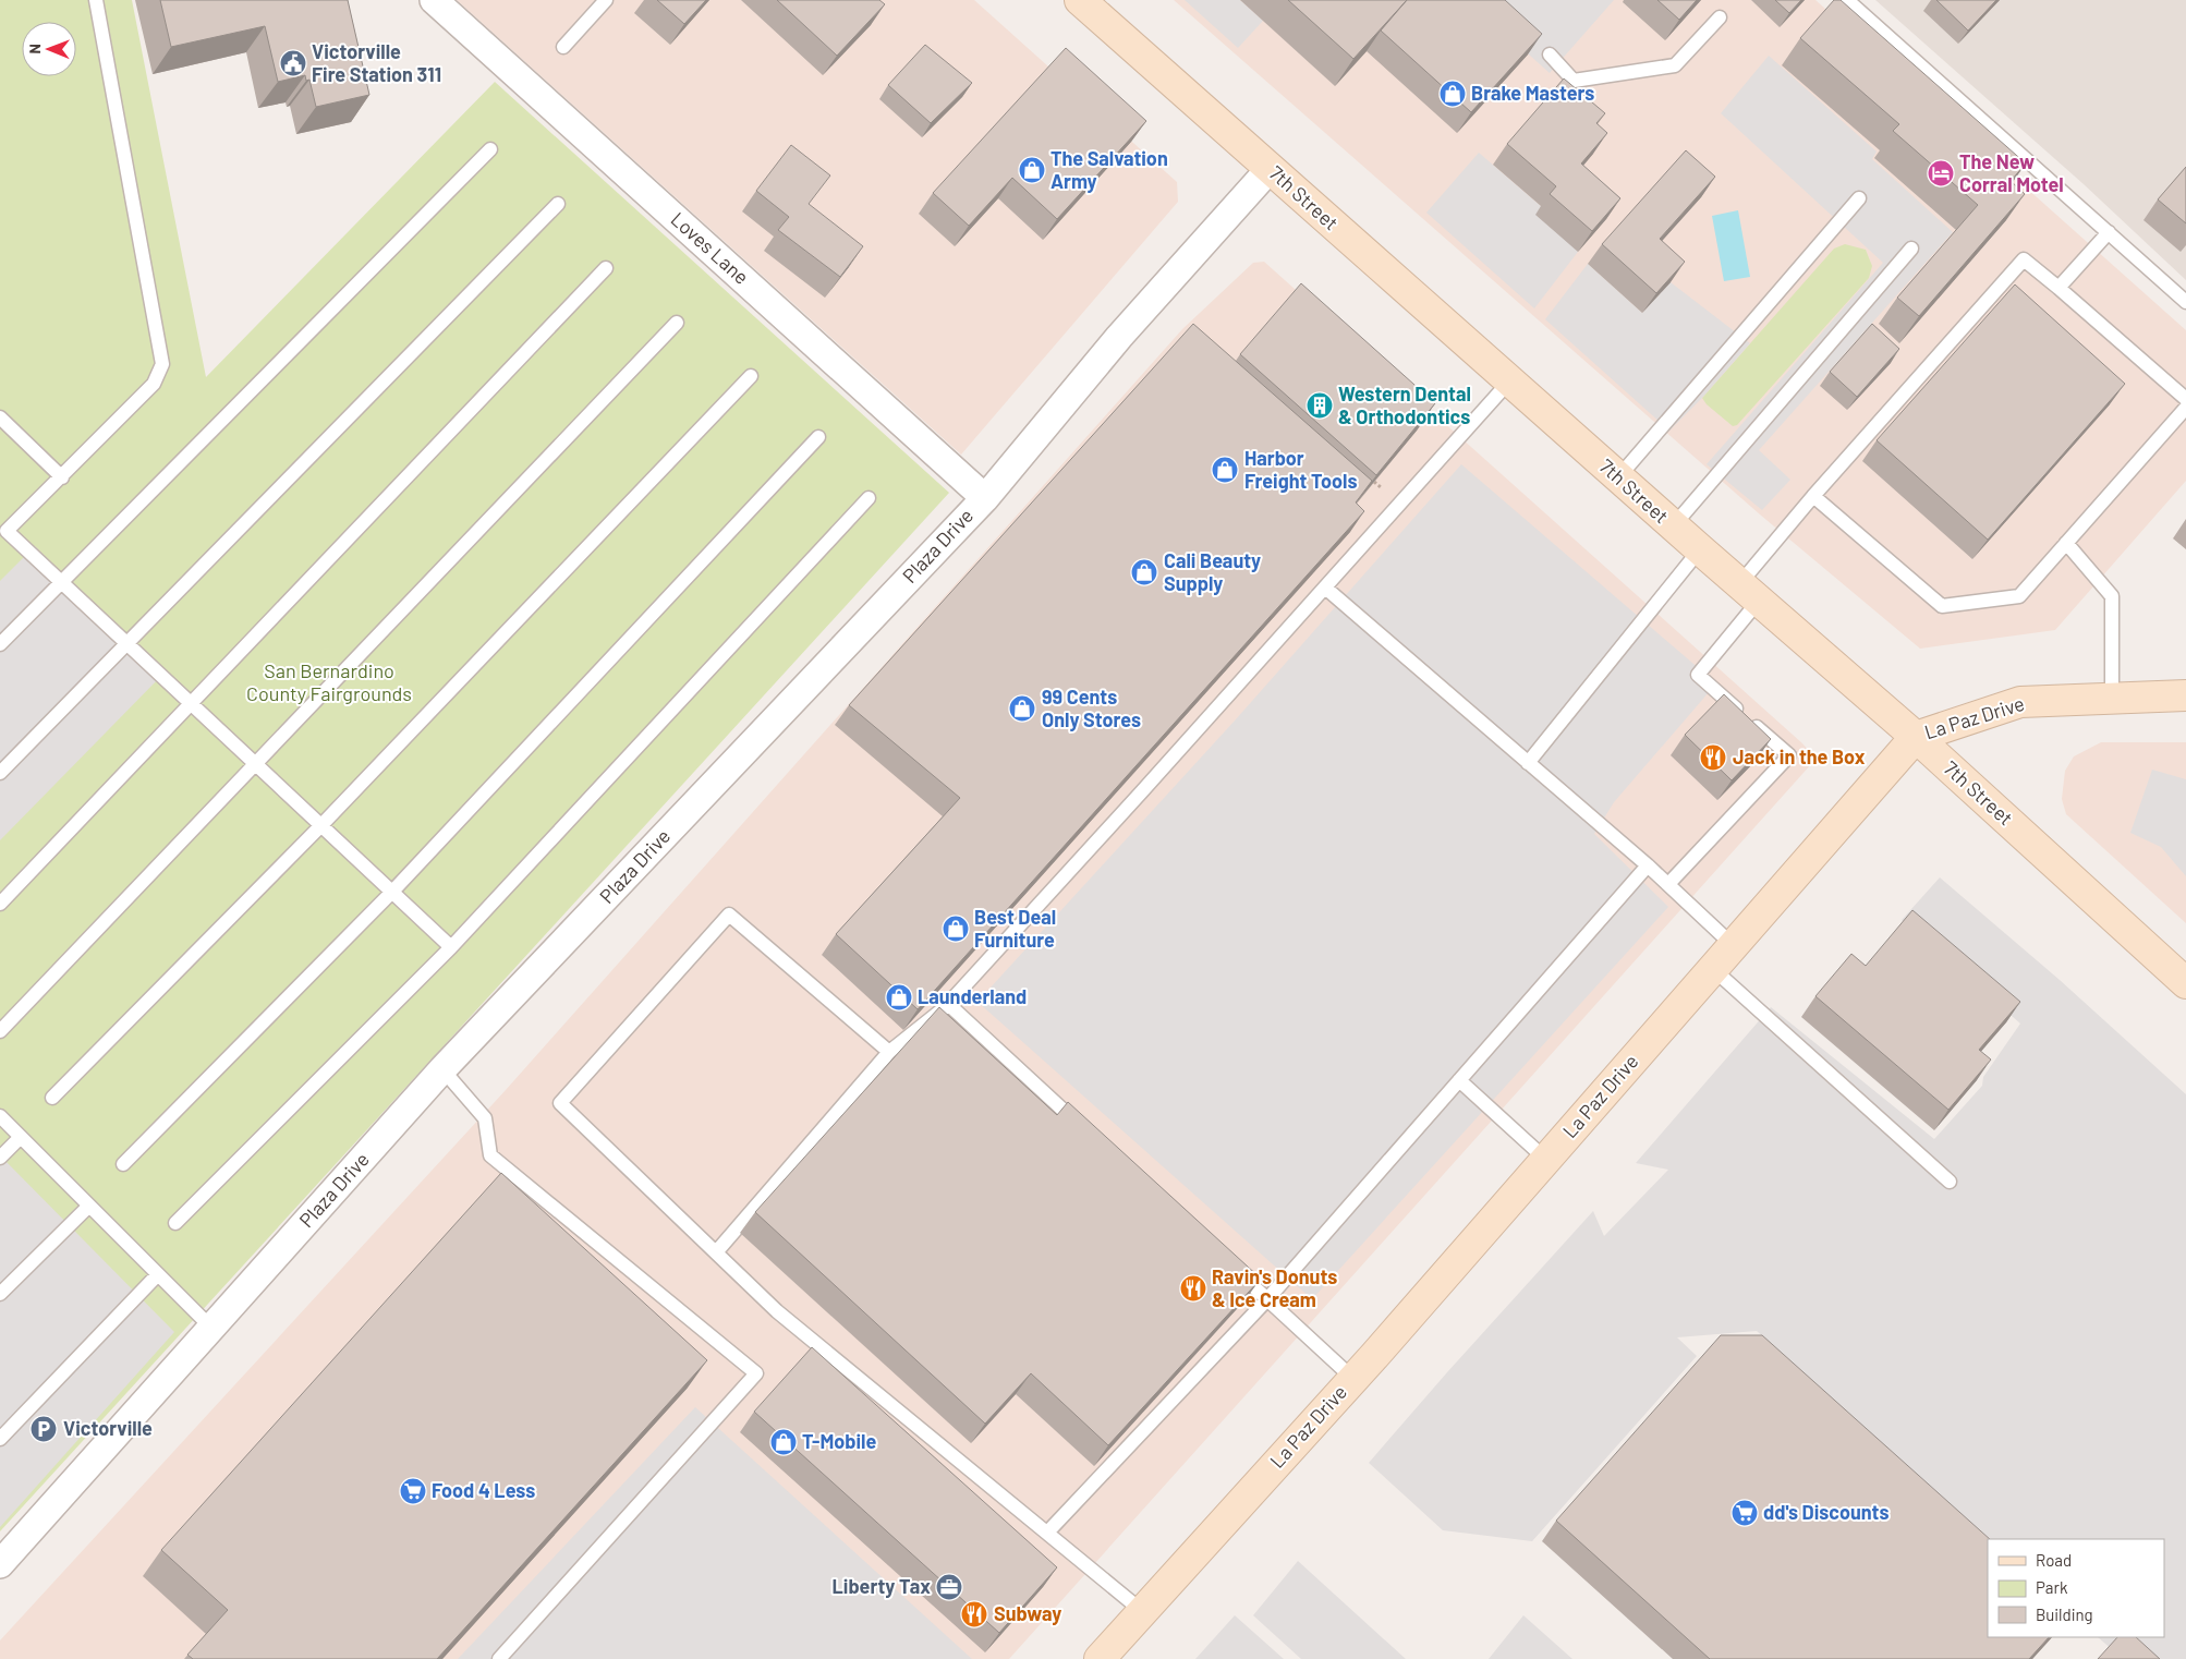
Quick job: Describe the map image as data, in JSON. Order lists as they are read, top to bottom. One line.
{"streets":{"main road":["7th Street","La Paz Drive"],"street":["Loves Lane","Plaza Drive"]},"crossings":[["7th Street","Plaza Drive"],["7th Street","La Paz Drive"],["Loves Lane","Plaza Drive"]],"parks":["San Bernardino County Fairgrounds"],"places":{"public building":["Victorville Fire Station 311"],"shop":["Brake Masters","The Salvation Army","Harbor Freight Tools","Cali Beauty Supply","99 Cents Only Stores","Best Deal Furniture","Launderland","T-Mobile"],"hotel":["The New Corral Motel"],"building":["Western Dental & Orthodontics"],"restaurant":["Jack in the Box","Ravin's Donuts & Ice Cream","Subway"],"parking":["Victorville"],"supermarket":["Food 4 Less","dd's Discounts"],"office":["Liberty Tax"]},"legend":["Road","Park","Building"],"north":"left"}
